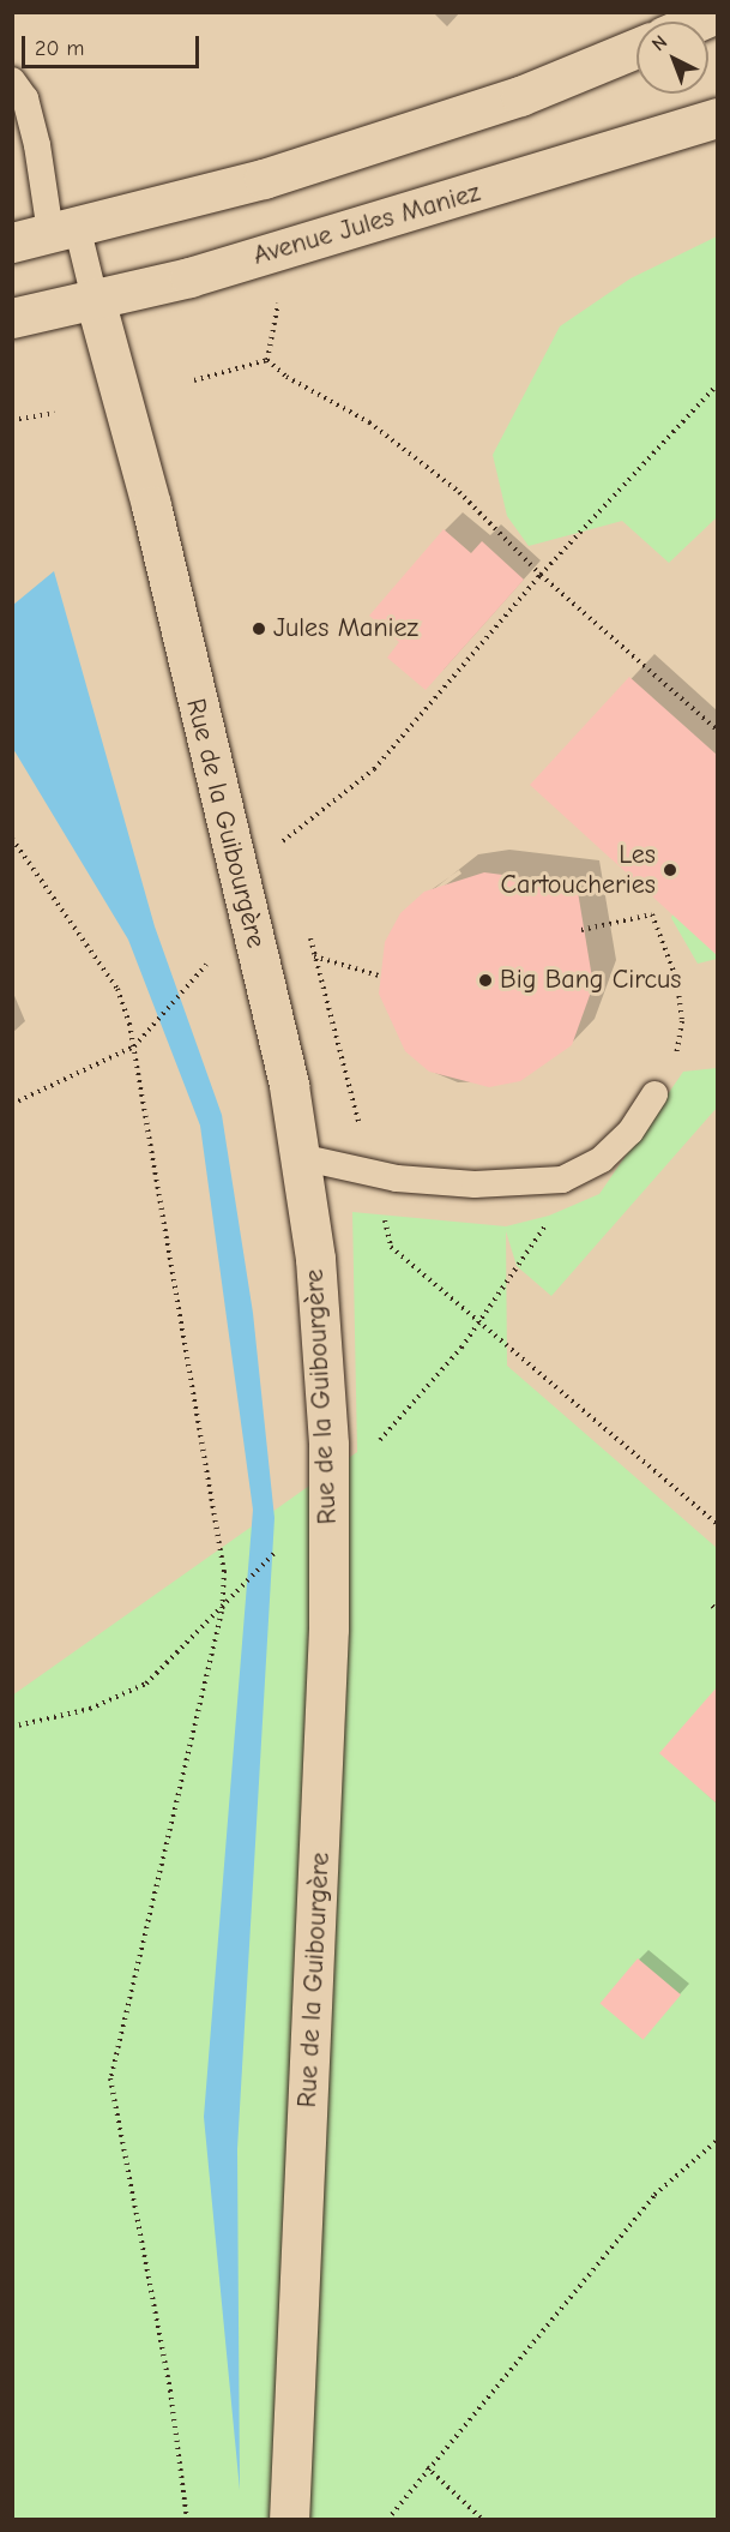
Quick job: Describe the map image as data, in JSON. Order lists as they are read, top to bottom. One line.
{"streets":{"street":["Avenue Jules Maniez","Rue de la Guibourgère"]},"crossings":[["Avenue Jules Maniez","Rue de la Guibourgère"]],"places":["Jules Maniez","Les Cartoucheries","Big Bang Circus"],"scale_bar":"20 m","north":"top left"}
